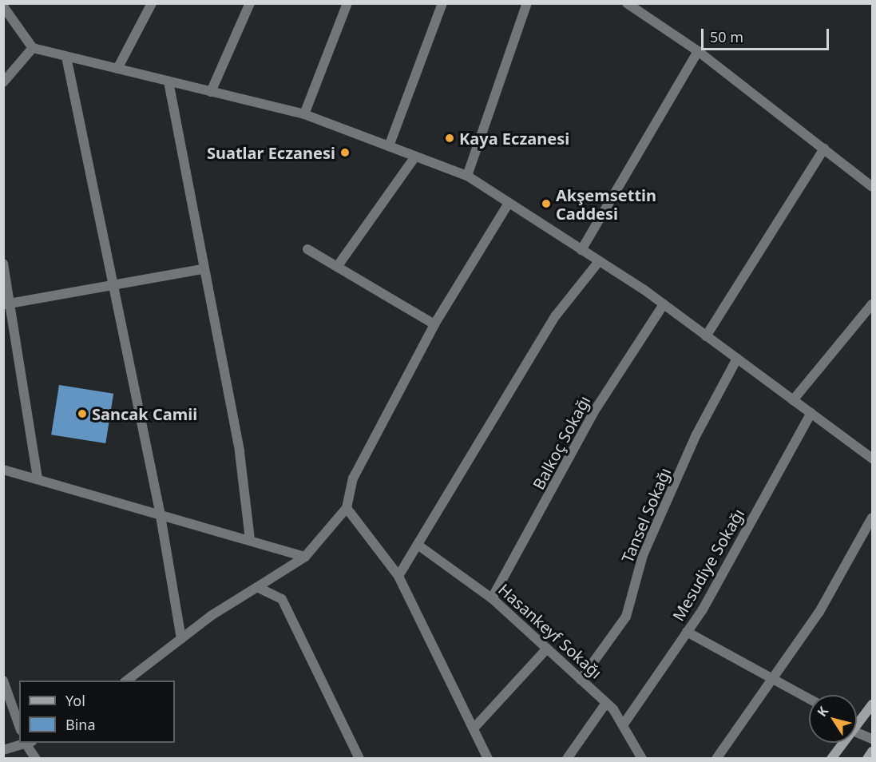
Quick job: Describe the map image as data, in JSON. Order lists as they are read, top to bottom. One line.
{"streets":{"street":["Balkoç Sokağı","Tansel Sokağı","Mesudiye Sokağı","Hasankeyf Sokağı"]},"crossings":[["Balkoç Sokağı","Hasankeyf Sokağı"],["Tansel Sokağı","Hasankeyf Sokağı"],["Mesudiye Sokağı","Hasankeyf Sokağı"]],"places":["Kaya Eczanesi","Suatlar Eczanesi","Akşemsettin Caddesi","Sancak Camii"],"legend":["Yol","Bina"],"scale_bar":"50 m","north":"top left"}
